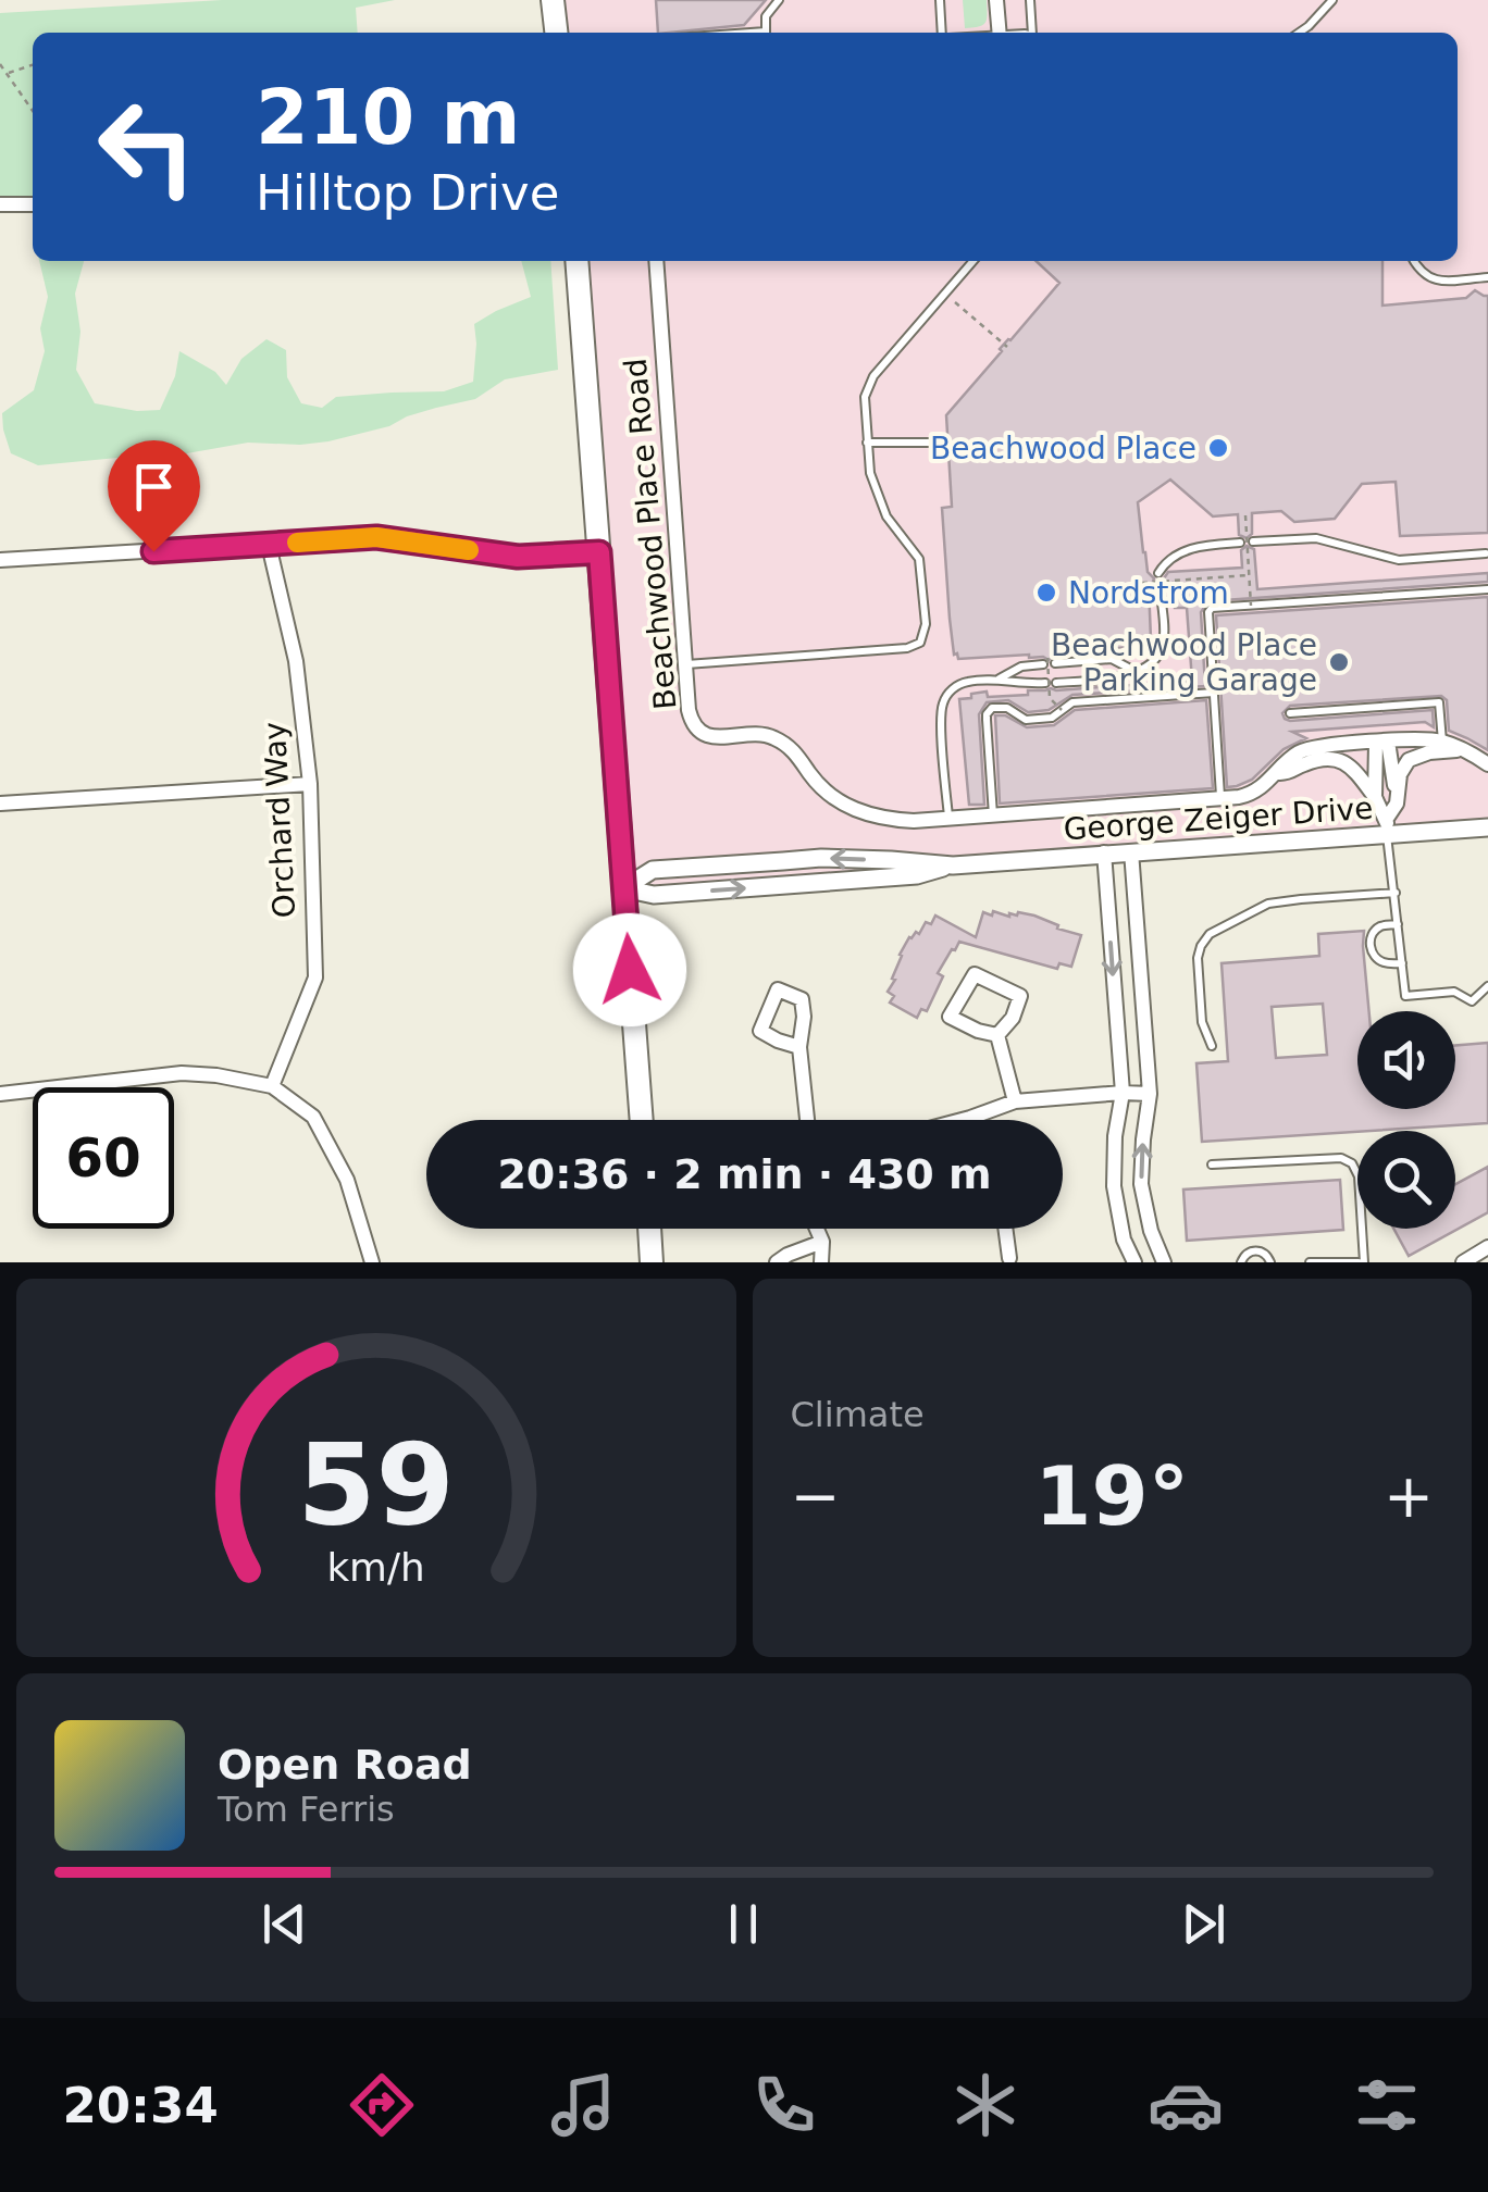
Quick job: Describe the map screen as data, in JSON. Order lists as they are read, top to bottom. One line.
{"streets":{"street":["Beachwood Place Road","George Zeiger Drive","Orchard Way"]},"places":["Beachwood Place","Nordstrom","Beachwood Place Parking Garage"],"page":{"turn":["210 m","Hilltop Drive"],"limit":"60","trip":"20:36 · 2 min · 430 m","tile":"Climate","heat":["−","19°","+"],"song":["Open Road","Tom Ferris"],"tabs":"20:34","gauge":["59","km/h"]}}
